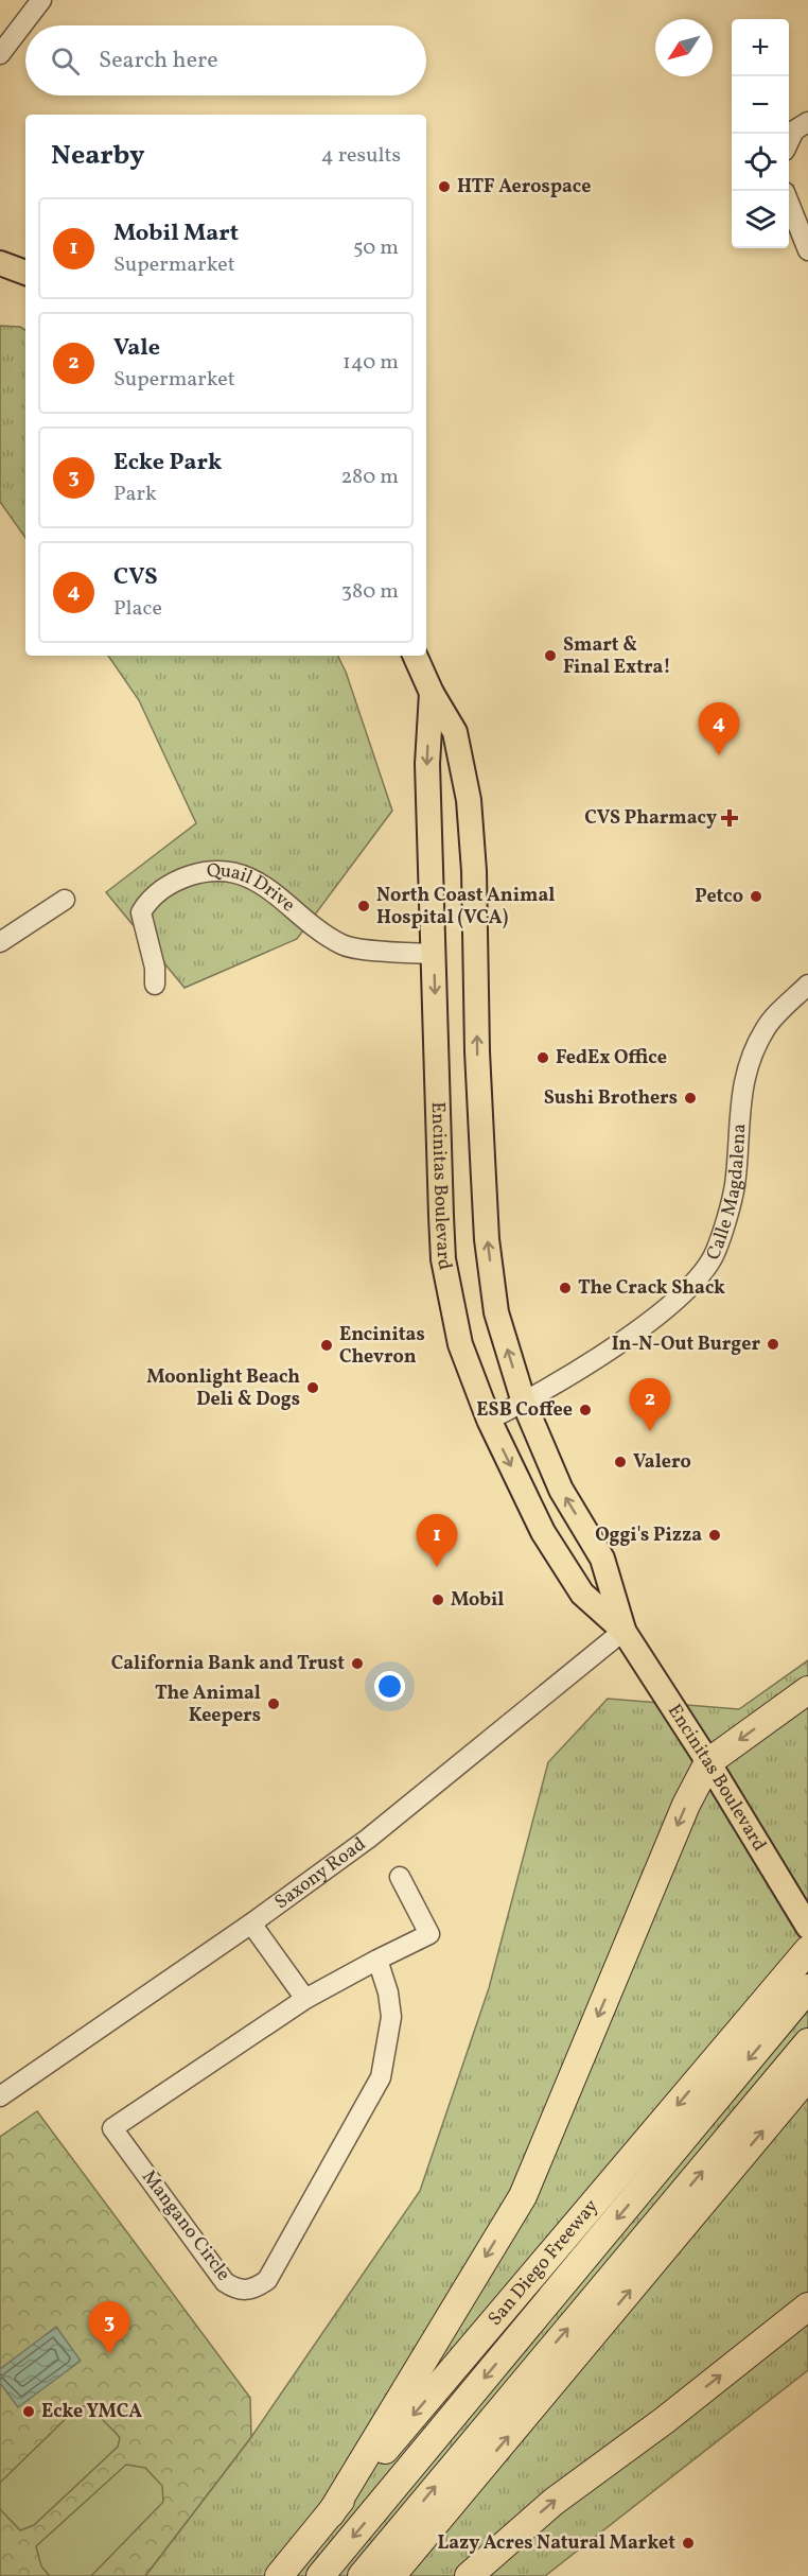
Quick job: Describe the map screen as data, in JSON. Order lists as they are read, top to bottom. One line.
{"streets":{"highway":["San Diego Freeway"],"main road":["Encinitas Boulevard"],"street":["Quail Drive","Calle Magdalena","Saxony Road","Mangano Circle"]},"crossings":[["Quail Drive","Encinitas Boulevard"],["Encinitas Boulevard","Calle Magdalena"],["Encinitas Boulevard","Saxony Road"]],"places":{"other":["HTF Aerospace","Smart & Final Extra!","Petco","North Coast Animal Hospital (VCA)","FedEx Office","Sushi Brothers","The Crack Shack","In-N-Out Burger","Encinitas Chevron","Moonlight Beach Deli & Dogs","ESB Coffee","Valero","Oggi's Pizza","Mobil","California Bank and Trust","The Animal Keepers","Ecke YMCA","Lazy Acres Natural Market"],"health":["CVS Pharmacy"]},"north":"bottom left","page":{"map_buttons":["+","−"],"search":"Search here","heading":["Nearby","4 results"],"list":[{"mark":"1","name":"Mobil Mart","note":"Supermarket","value":"50 m"},{"mark":"2","name":"Vale","note":"Supermarket","value":"140 m"},{"mark":"3","name":"Ecke Park","note":"Park","value":"280 m"},{"mark":"4","name":"CVS","note":"Place","value":"380 m"}],"pins":["4","2","1","3"]}}
